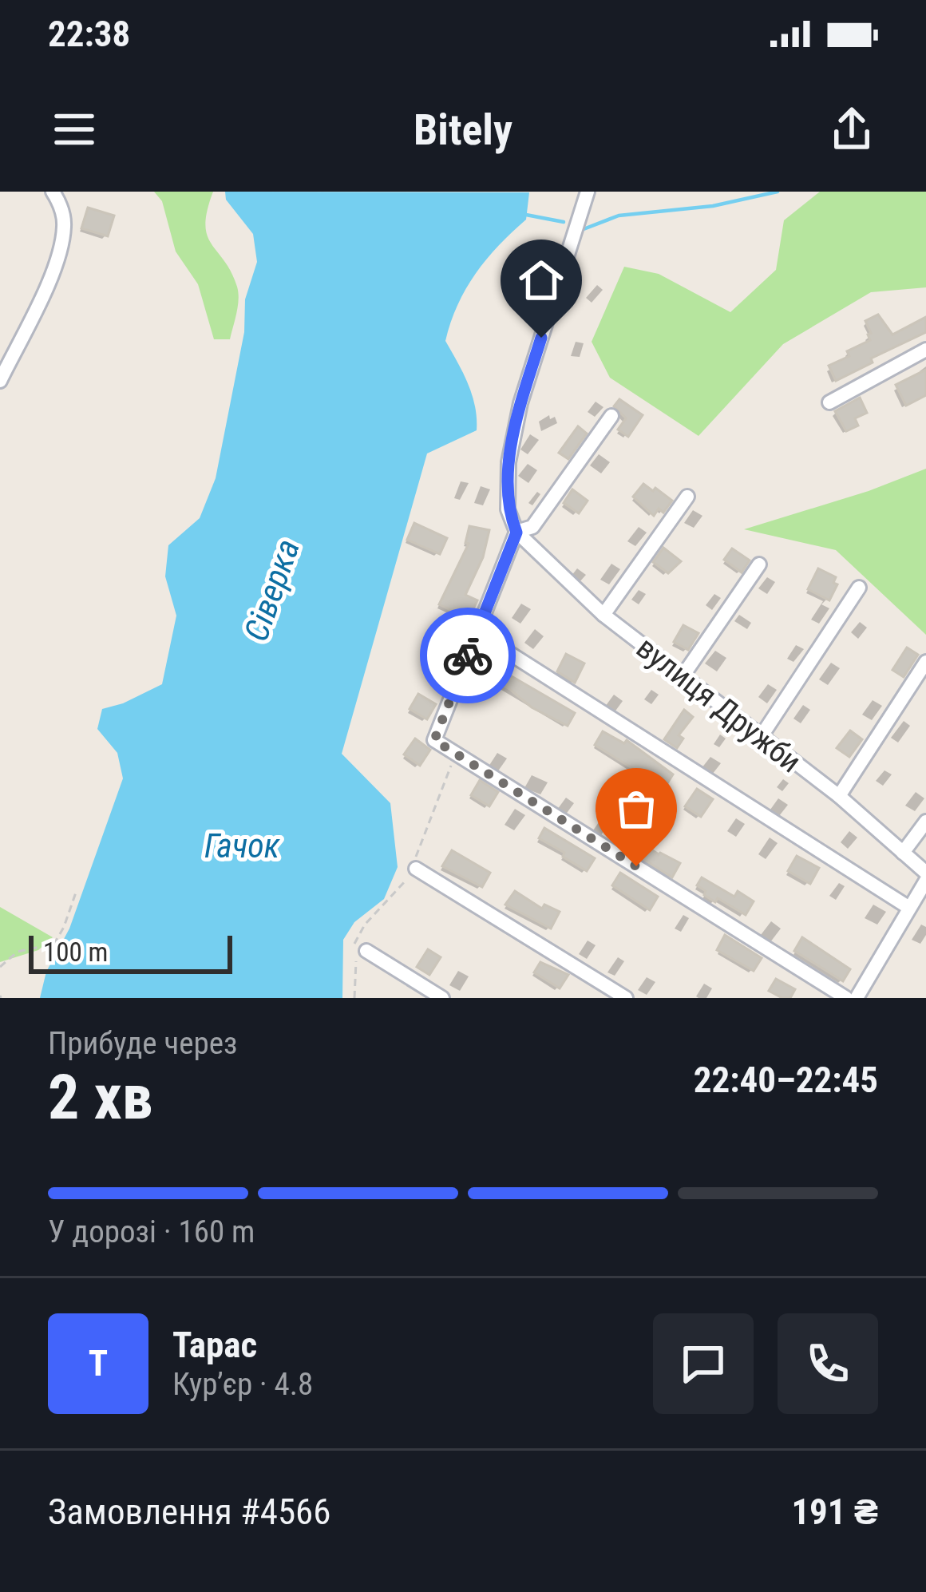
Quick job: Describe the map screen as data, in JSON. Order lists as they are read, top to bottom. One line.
{"streets":{"street":["вулиця Дружби"]},"water":["Сіверка","Гачок"],"scale_bar":"100 m","page":{"status":"22:38","header":"Bitely","scale":"100 m","heading":["2 хв","Прибуде через","22:40–22:45"],"panel":["Тарас","Кур’єр · 4.8","Замовлення #4566","191 ₴"],"bar":"У дорозі · 160 m","round":"Т"}}
